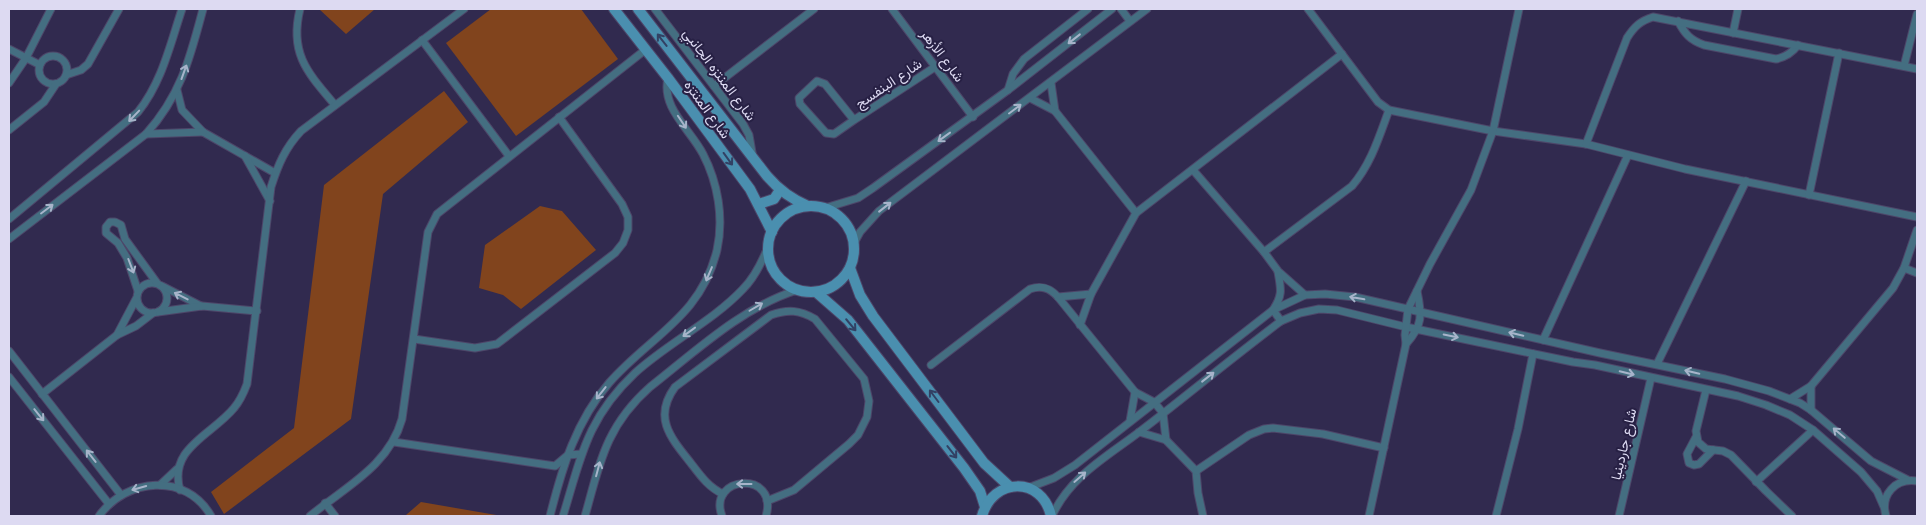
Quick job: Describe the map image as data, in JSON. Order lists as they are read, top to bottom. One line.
{"streets":{"street":["شارع الأزهر","شارع المنتزه الجانبي","شارع البنفسج","شارع المنتزه","شارع جاردينيا"]},"crossings":[["شارع الأزهر","شارع البنفسج"],["شارع المنتزه الجانبي","شارع المنتزه"]]}
